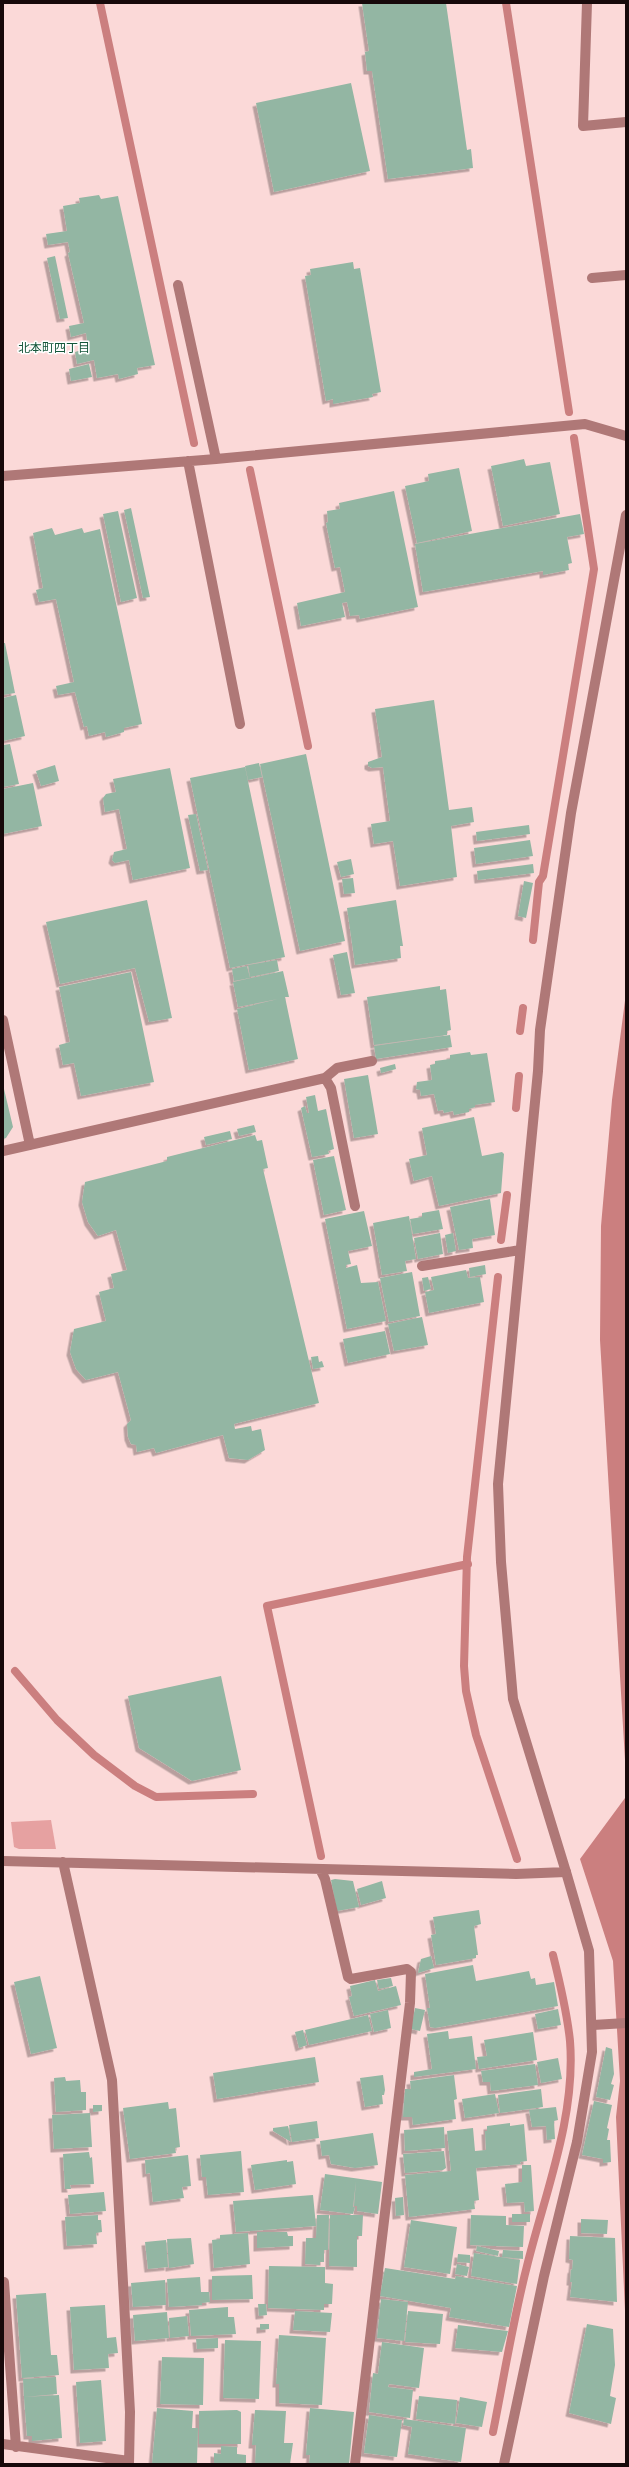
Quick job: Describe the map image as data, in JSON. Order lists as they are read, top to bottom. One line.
{"districts":["北本町四丁目"]}
